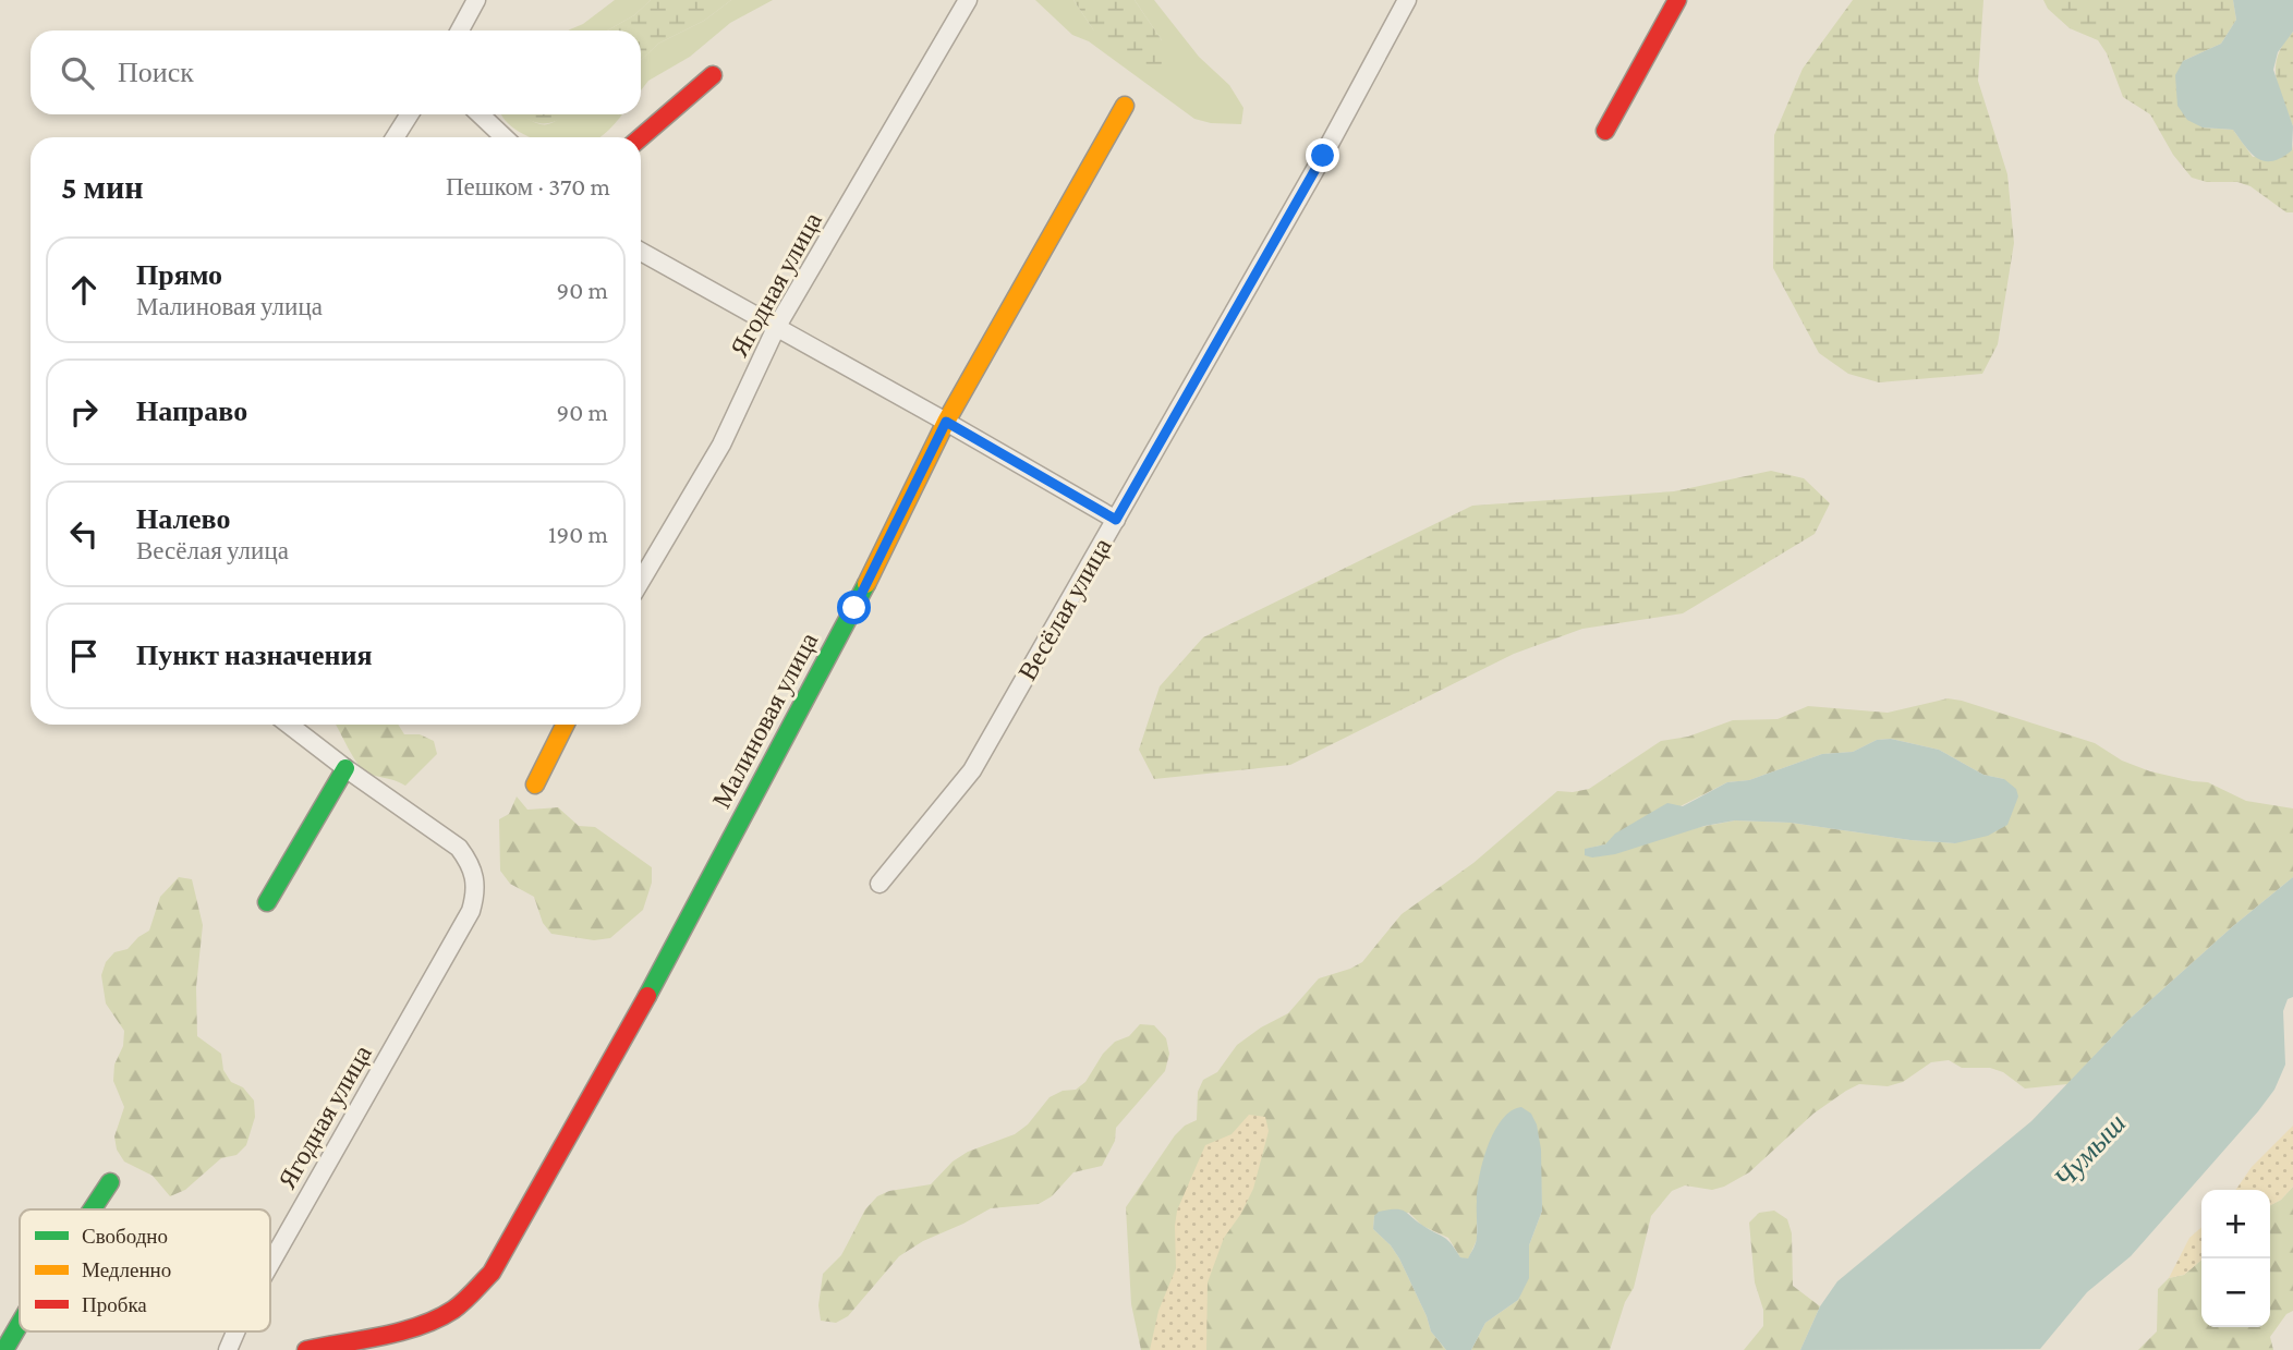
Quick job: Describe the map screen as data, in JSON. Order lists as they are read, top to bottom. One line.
{"streets":{"street":["Ягодная улица","Весёлая улица","Малиновая улица"]},"water":["Чумыш"],"legend":["Свободно","Медленно","Пробка"],"page":{"search":"Поиск","heading":["5 мин","Пешком · 370 m"],"list":[["Прямо","Малиновая улица","90 m"],["Направо","90 m"],["Налево","Весёлая улица","190 m"],"Пункт назначения"],"map_buttons":["+","−"]}}
